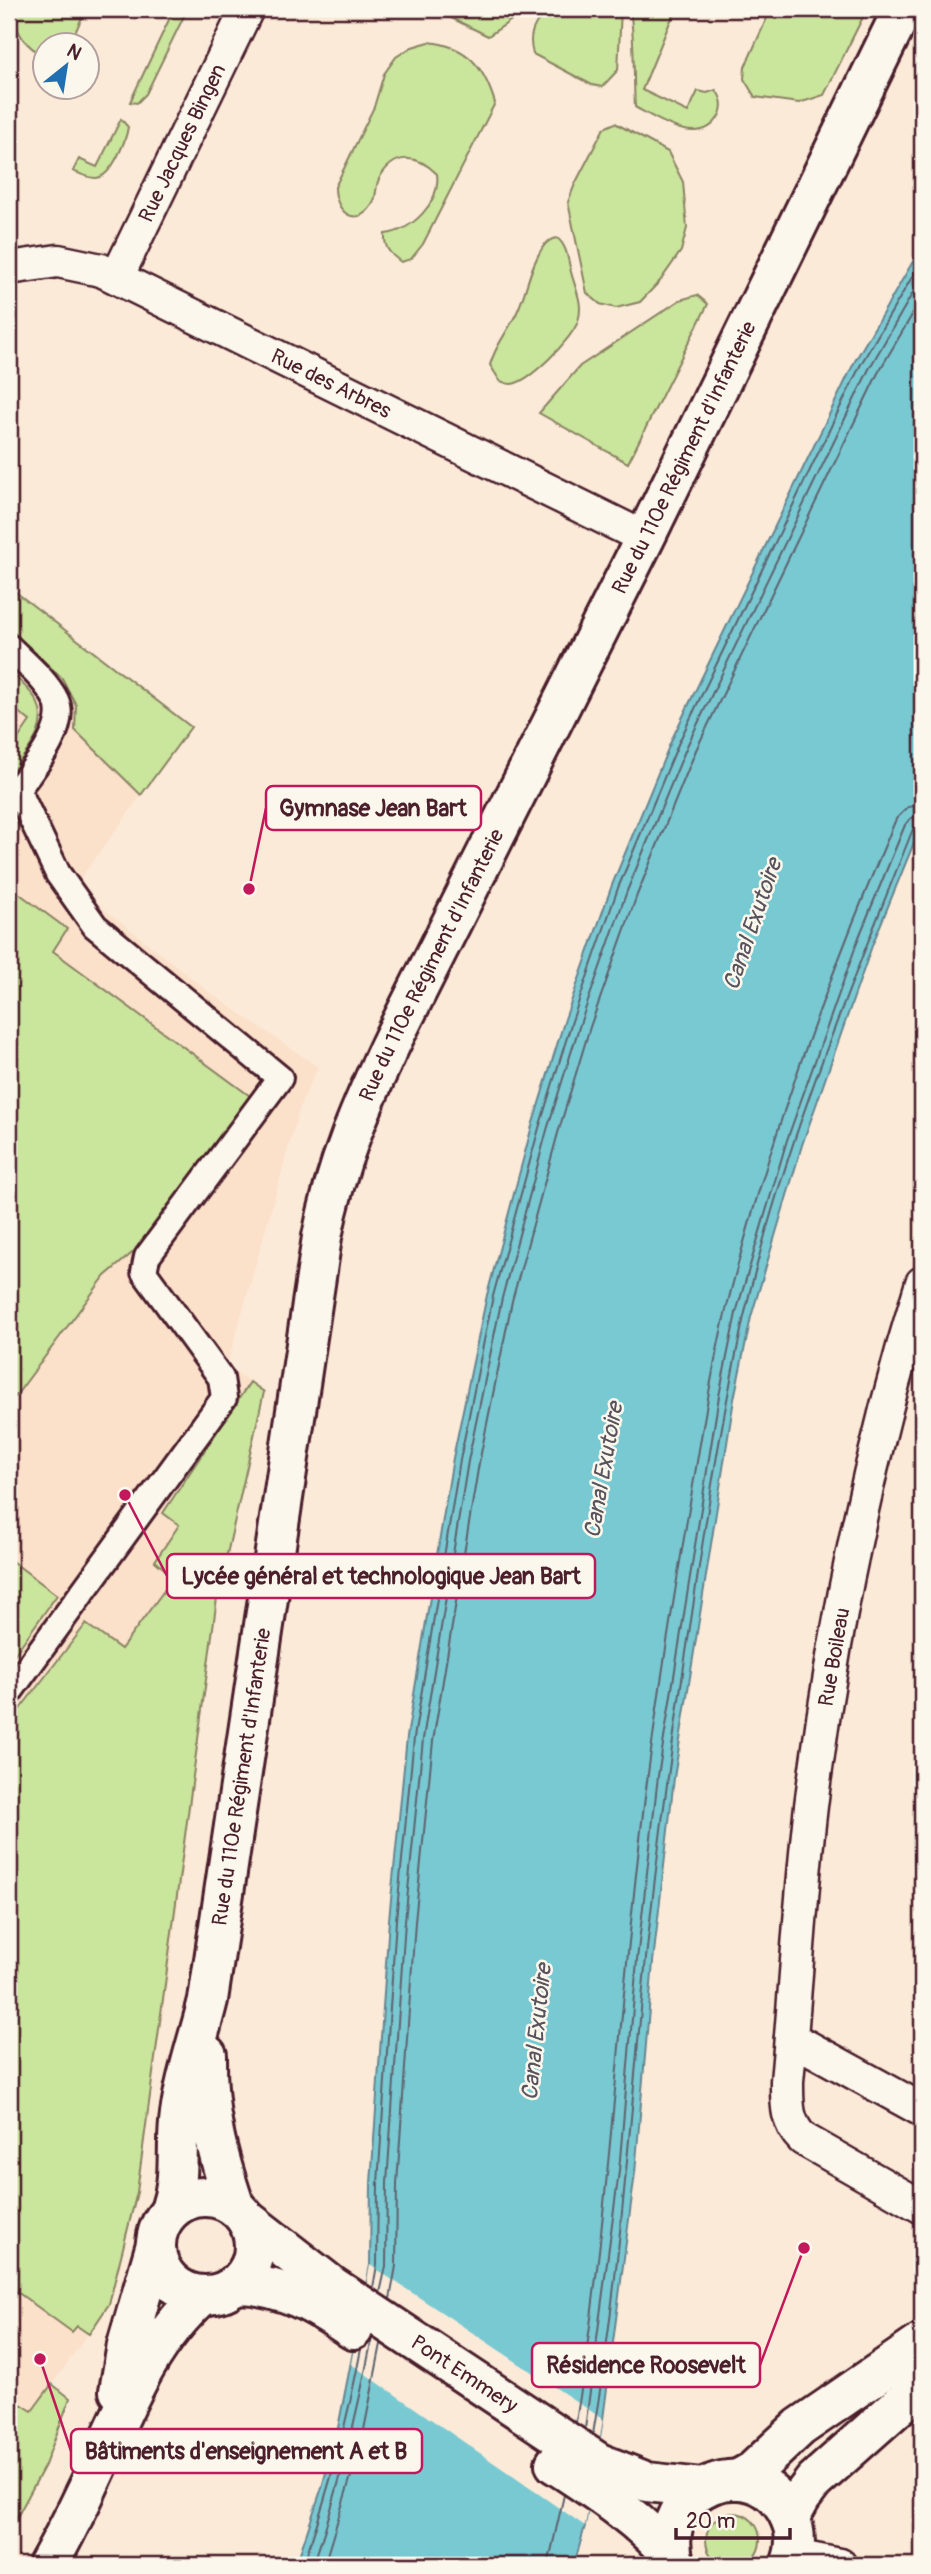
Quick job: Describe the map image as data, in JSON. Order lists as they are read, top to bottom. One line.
{"streets":{"main road":["Rue du 110e Régiment d'Infanterie","Pont Emmery"],"street":["Rue Jacques Bingen","Rue des Arbres","Rue Boileau"]},"crossings":[["Rue Jacques Bingen","Rue des Arbres"],["Rue des Arbres","Rue du 110e Régiment d'Infanterie"],["Rue du 110e Régiment d'Infanterie","Pont Emmery"]],"water":["Canal Exutoire"],"places":["Gymnase Jean Bart","Lycée général et technologique Jean Bart","Résidence Roosevelt","Bâtiments d'enseignement A et B"],"scale_bar":"20 m","north":"top right"}
